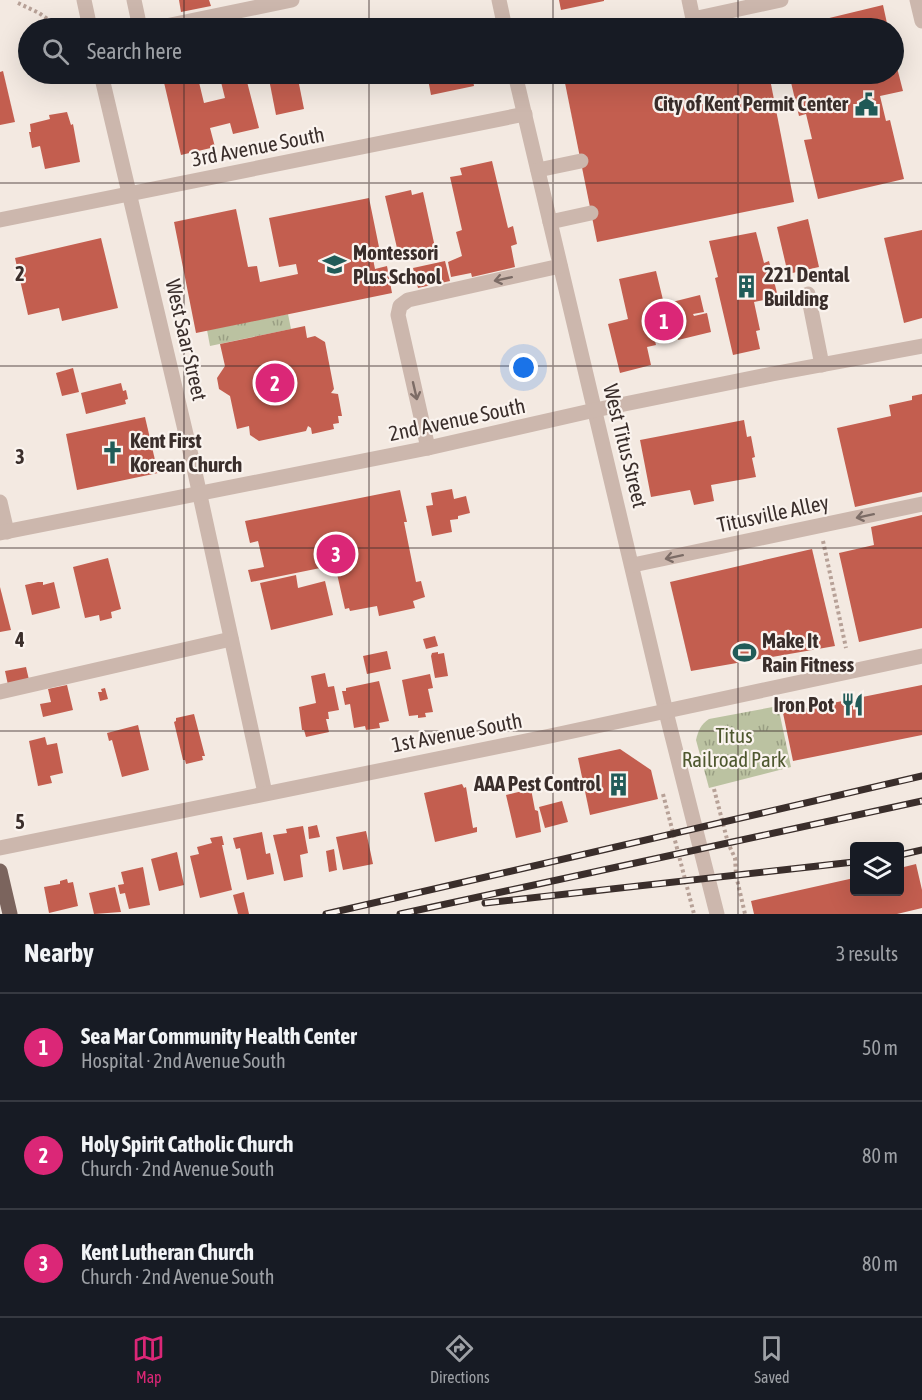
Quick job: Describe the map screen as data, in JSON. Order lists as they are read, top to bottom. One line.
{"streets":{"street":["3rd Avenue South","West Saar Street","2nd Avenue South","West Titus Street","Titusville Alley","1st Avenue South"]},"crossings":[["3rd Avenue South","West Saar Street"],["3rd Avenue South","West Titus Street"],["West Saar Street","2nd Avenue South"],["West Saar Street","1st Avenue South"],["2nd Avenue South","West Titus Street"],["West Titus Street","Titusville Alley"],["West Titus Street","1st Avenue South"]],"one_way":["Titusville Alley"],"parks":["Titus Railroad Park"],"places":{"public building":["City of Kent Permit Center"],"school or university":["Montessori Plus School"],"building":["221 Dental Building","AAA Pest Control"],"church":["Kent First Korean Church"],"sports":["Make It Rain Fitness"],"restaurant":["Iron Pot"]},"page":{"search":"Search here","pins":["1","2","3"],"heading":["Nearby","3 results"],"list":[{"mark":"1","name":"Sea Mar Community Health Center","note":"Hospital · 2nd Avenue South","value":"50 m"},{"mark":"2","name":"Holy Spirit Catholic Church","note":"Church · 2nd Avenue South","value":"80 m"},{"mark":"3","name":"Kent Lutheran Church","note":"Church · 2nd Avenue South","value":"80 m"}],"nav":["Map","Directions","Saved"]},"grid":{"rows":["2","3","4","5"]}}
